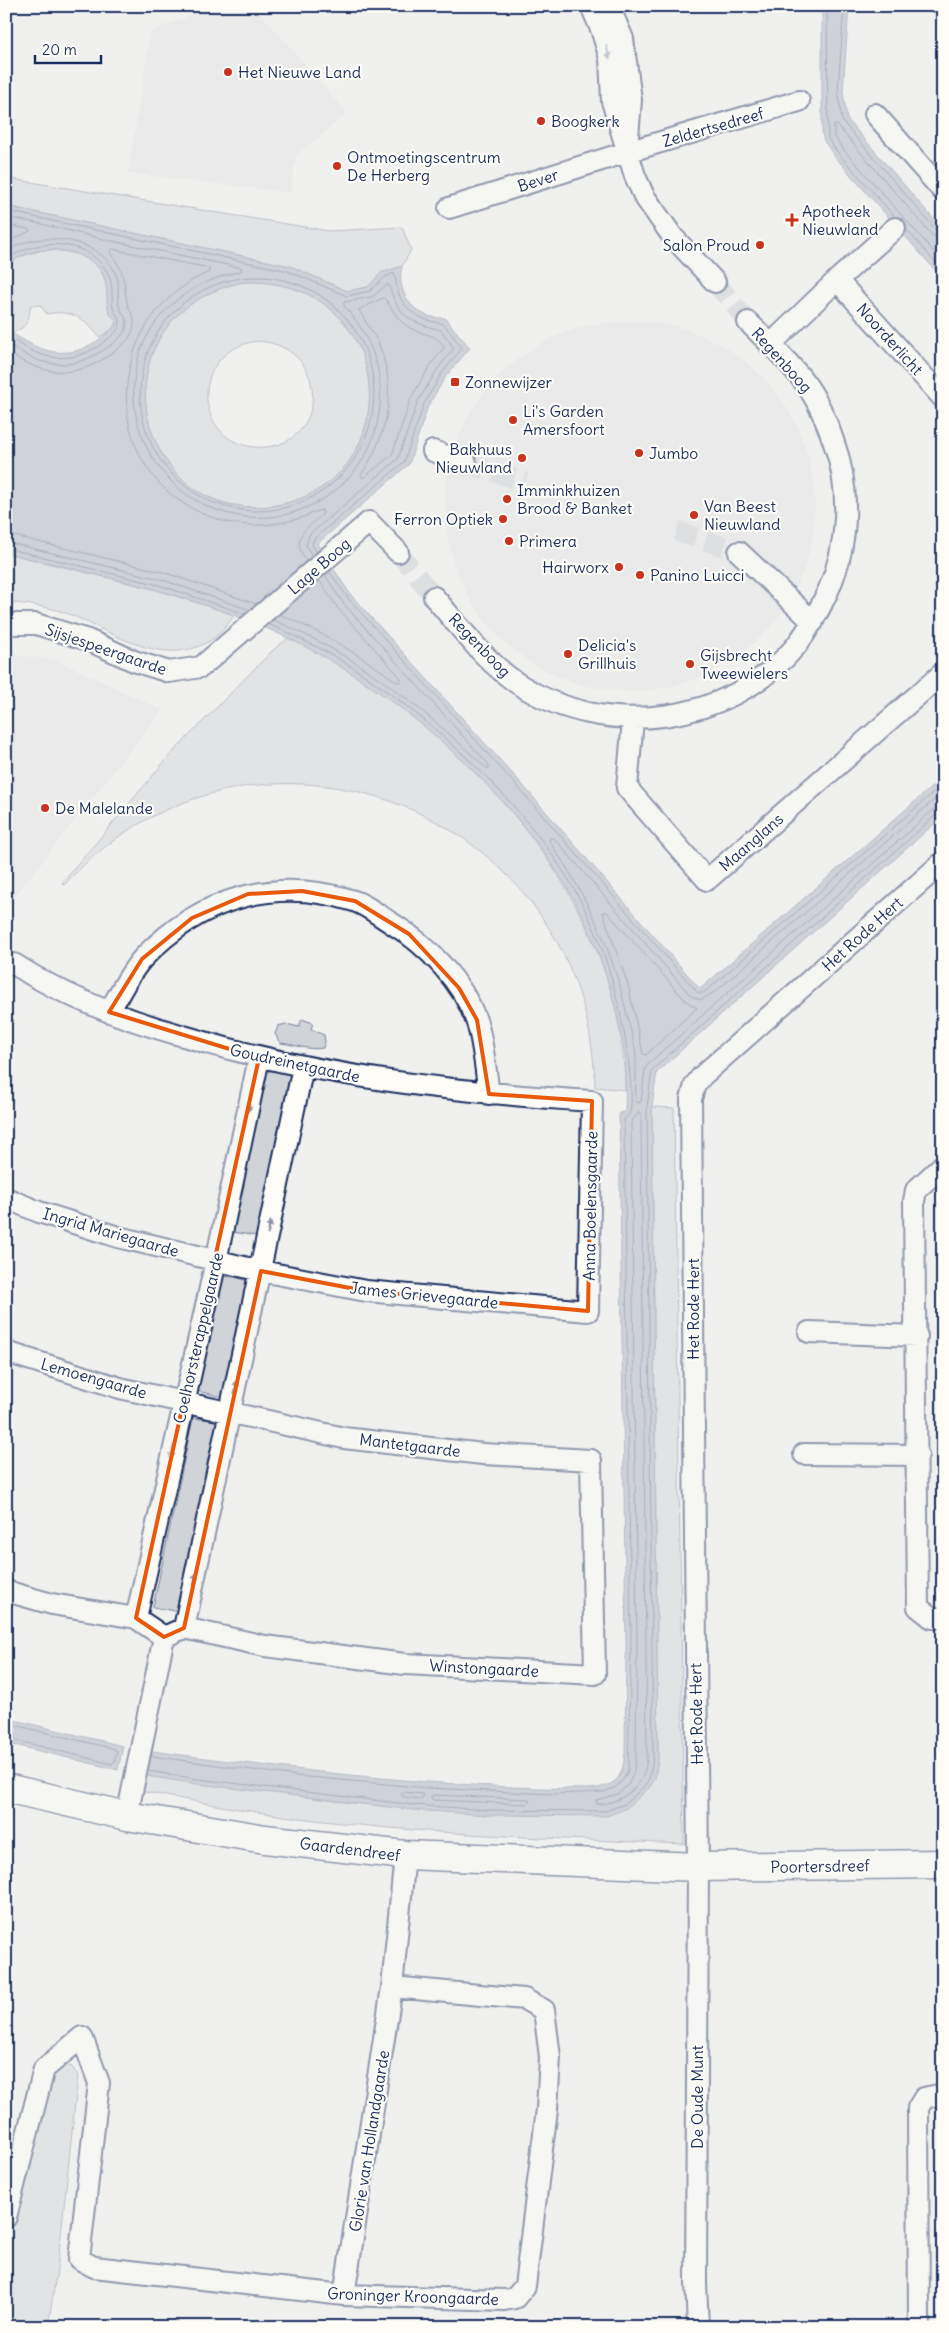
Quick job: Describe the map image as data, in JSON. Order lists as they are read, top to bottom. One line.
{"streets":{"street":["Zeldertsedreef","Bever","Noorderlicht","Regenboog","Lage Boog","Sijsjespeergaarde","Maanglans","Het Rode Hert","Goudreinetgaarde","Anna Boelensgaarde","Ingrid Mariegaarde","James Grievegaarde","Coelhorsterappelgaarde","Lemoengaarde","Mantetgaarde","Winstongaarde","Gaardendreef","Poortersdreef","De Oude Munt","Glorie van Hollandgaarde","Groninger Kroongaarde"]},"crossings":[["Zeldertsedreef","Bever"],["Regenboog","Maanglans"],["Lage Boog","Sijsjespeergaarde"],["Het Rode Hert","Gaardendreef"],["Het Rode Hert","Poortersdreef"],["Het Rode Hert","De Oude Munt"],["Goudreinetgaarde","Anna Boelensgaarde"],["Goudreinetgaarde","Coelhorsterappelgaarde"],["Anna Boelensgaarde","James Grievegaarde"],["Ingrid Mariegaarde","James Grievegaarde"],["Ingrid Mariegaarde","Coelhorsterappelgaarde"],["Coelhorsterappelgaarde","Lemoengaarde"],["Lemoengaarde","Mantetgaarde"],["Mantetgaarde","Winstongaarde"],["Gaardendreef","Poortersdreef"],["Gaardendreef","De Oude Munt"],["Poortersdreef","De Oude Munt"],["Glorie van Hollandgaarde","Groninger Kroongaarde"]],"places":{"other":["Het Nieuwe Land","Boogkerk","Ontmoetingscentrum De Herberg","Salon Proud","Li's Garden Amersfoort","Jumbo","Bakhuus Nieuwland","Imminkhuizen Brood & Banket","Van Beest Nieuwland","Ferron Optiek","Primera","Hairworx","Panino Luicci","Delicia's Grillhuis","Gijsbrecht Tweewielers","De Malelande"],"health":["Apotheek Nieuwland"],"transit":["Zonnewijzer"]},"scale_bar":"20 m"}
